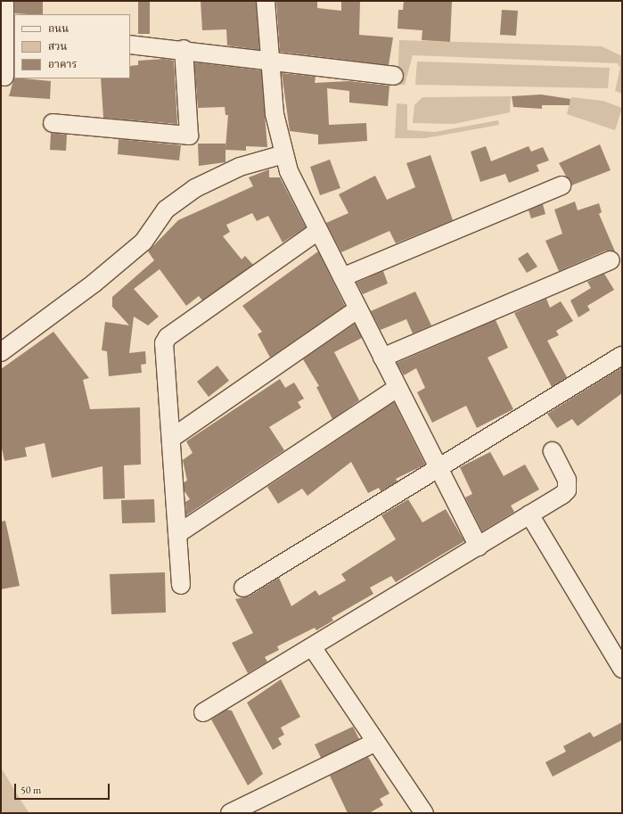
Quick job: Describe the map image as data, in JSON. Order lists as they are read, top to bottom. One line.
{"legend":["ถนน","สวน","อาคาร"],"scale_bar":"50 m"}
